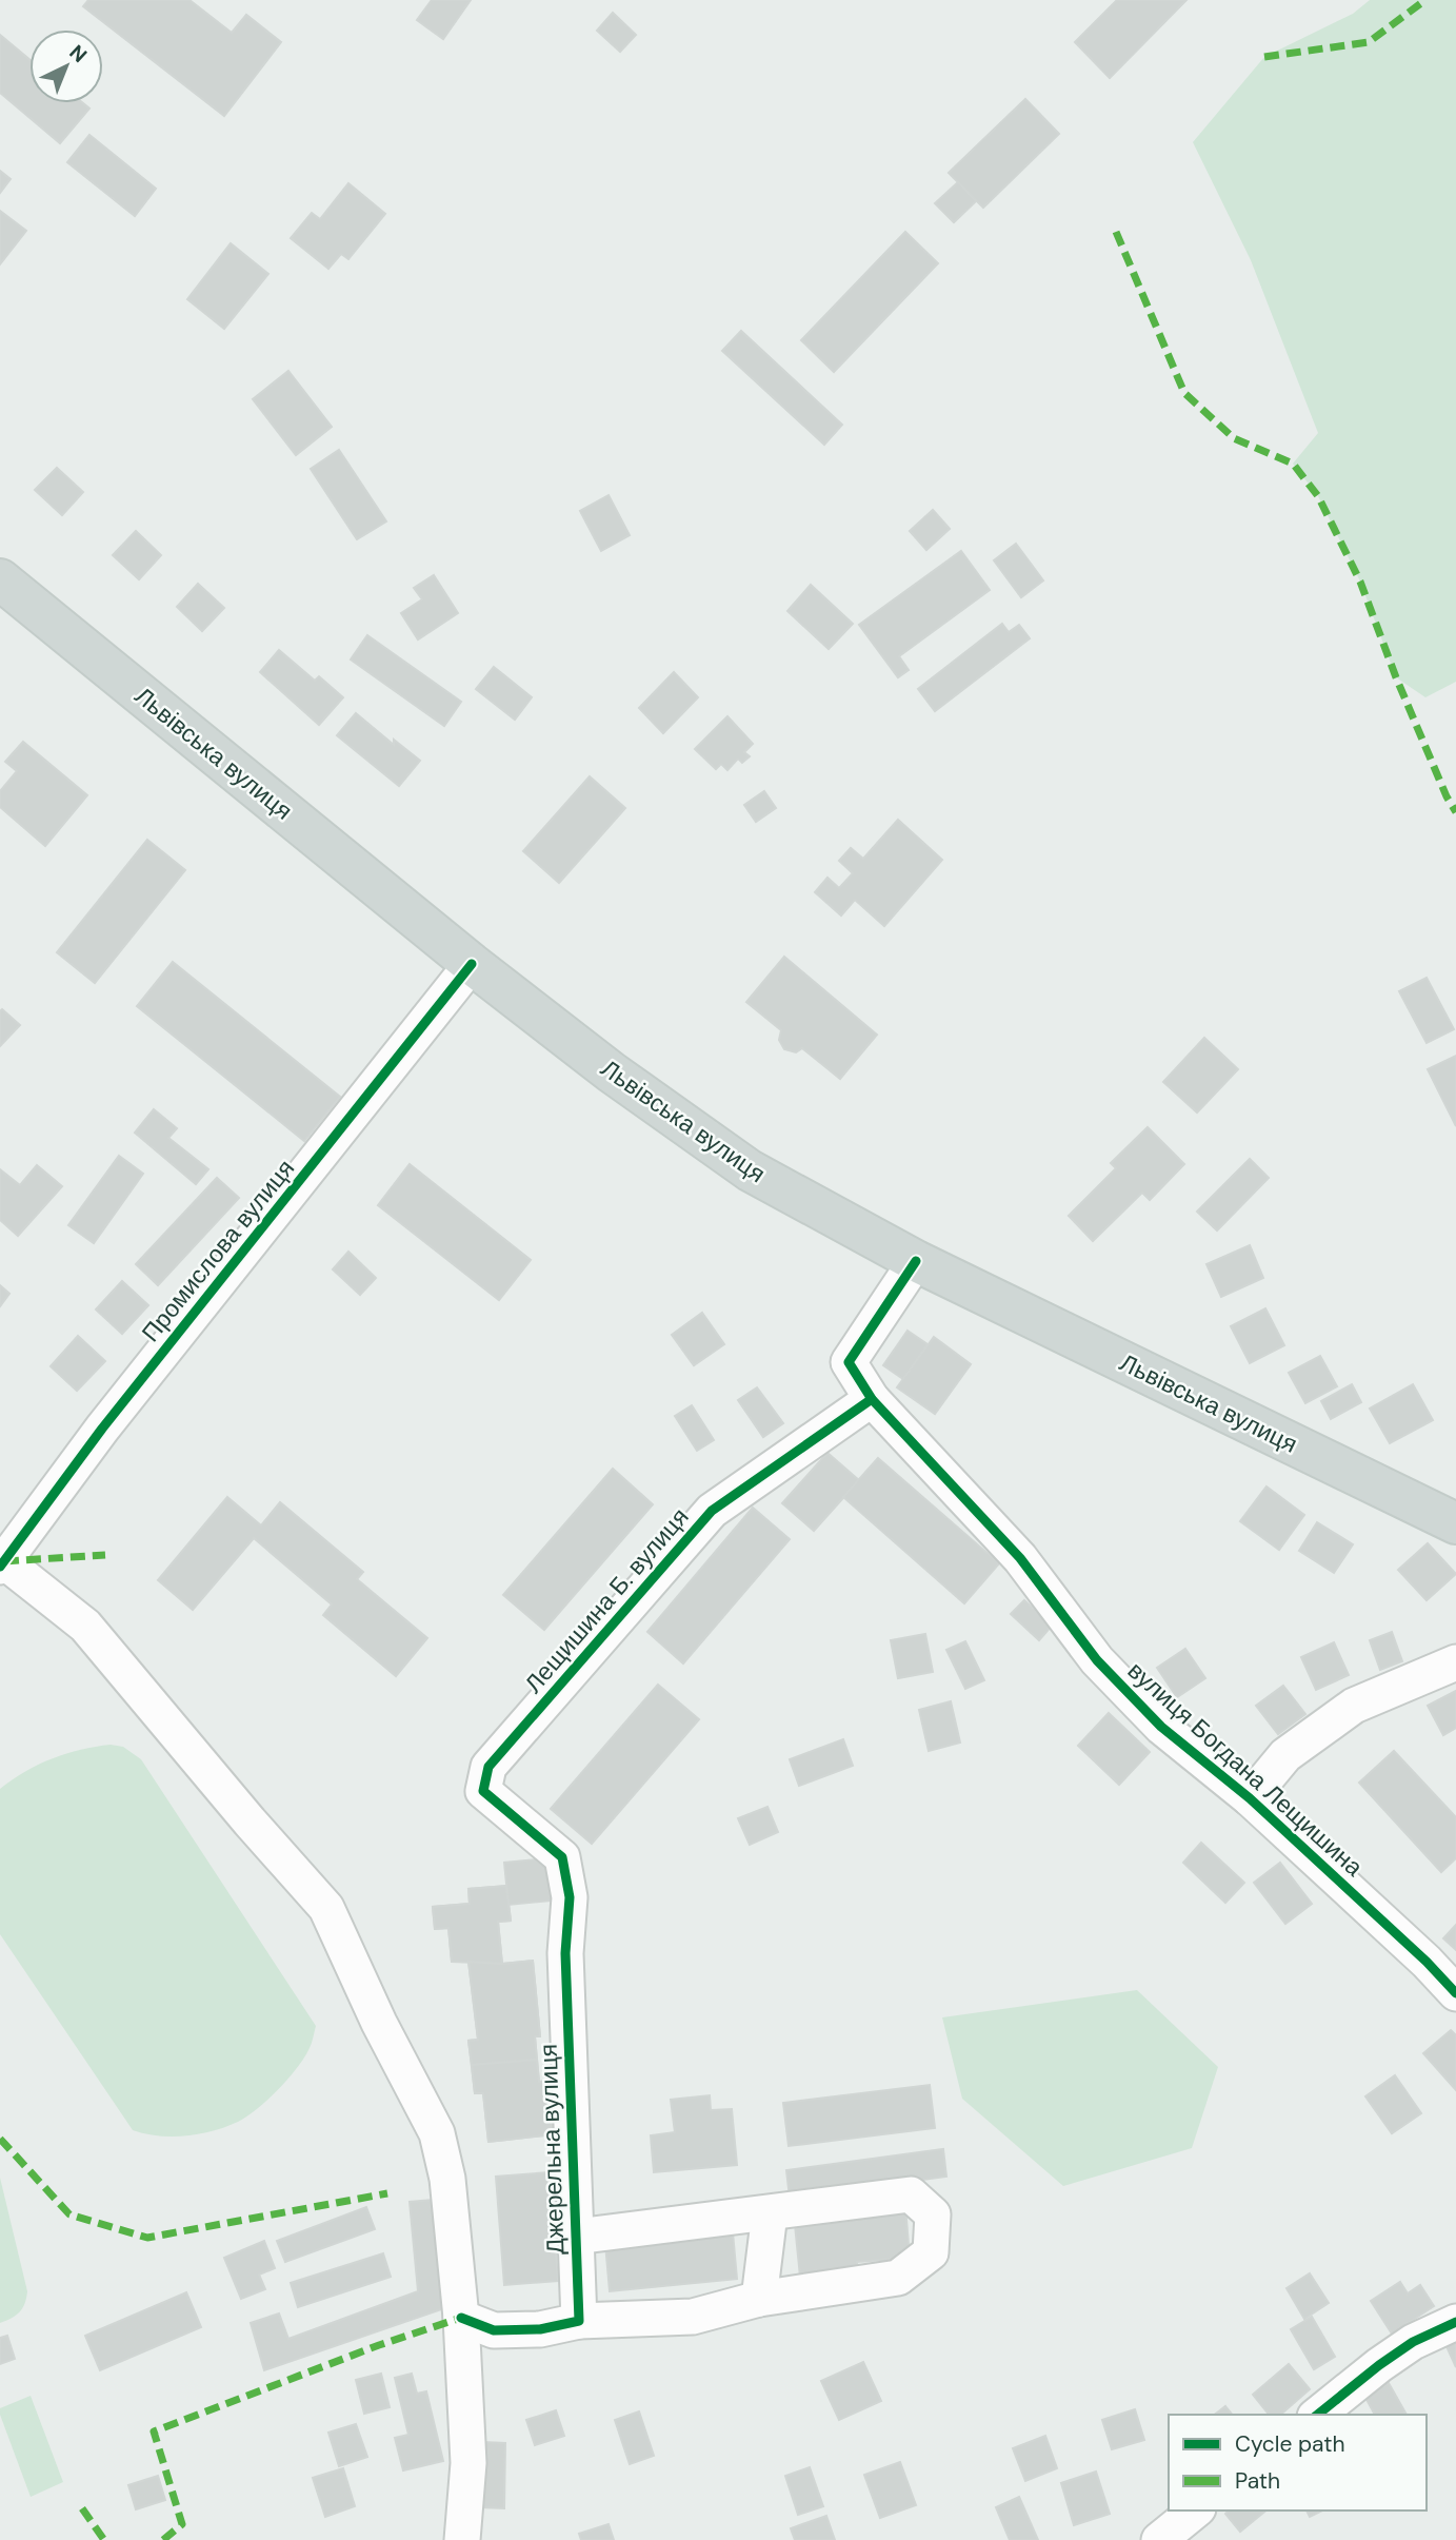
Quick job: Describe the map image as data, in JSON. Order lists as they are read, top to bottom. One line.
{"streets":{"main road":["Львівська вулиця"],"street":["Промислова вулиця","Лещишина Б. вулиця","вулиця Богдана Лещишина","Джерельна вулиця"]},"crossings":[["Львівська вулиця","Промислова вулиця"],["Лещишина Б. вулиця","вулиця Богдана Лещишина"],["Лещишина Б. вулиця","Джерельна вулиця"]],"legend":["Cycle path","Path"],"north":"top right"}
